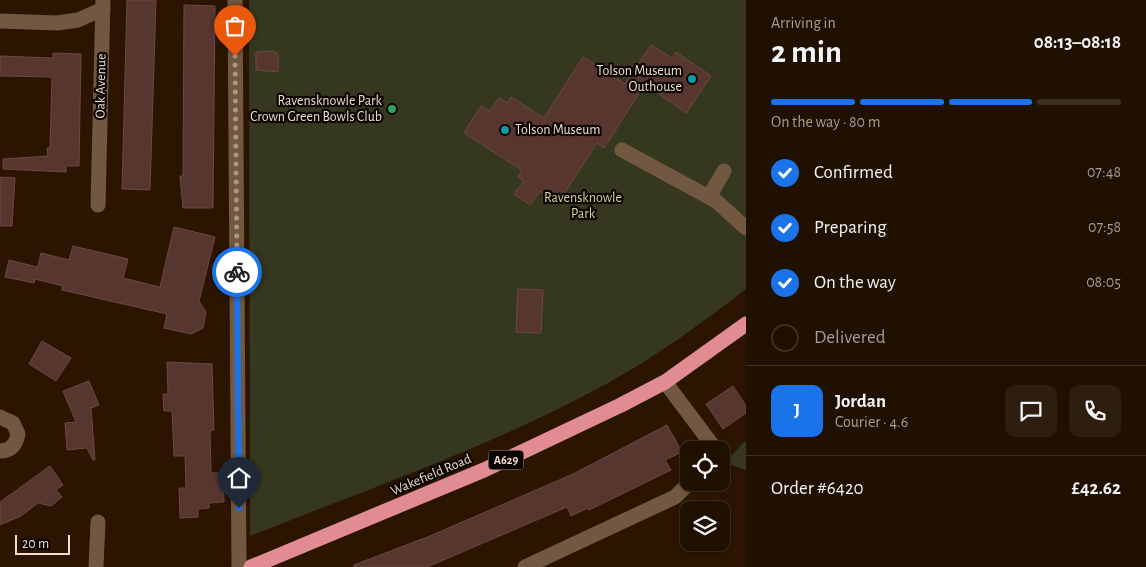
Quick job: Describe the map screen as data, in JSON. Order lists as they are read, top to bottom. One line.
{"streets":{"highway":["A629","Wakefield Road"],"street":["Oak Avenue"]},"parks":["Ravensknowle Park"],"places":["Tolson Museum Outhouse","Ravensknowle Park Crown Green Bowls Club","Tolson Museum"],"scale_bar":"20 m","page":{"heading":["2 min","Arriving in","08:13–08:18"],"panel":["Jordan","Courier · 4.6","Order #6420","£42.62"],"bar":"On the way · 80 m","list":[["Confirmed","07:48"],["Preparing","07:58"],["On the way","08:05"],"Delivered"],"round":"J","scale":"20 m"}}
